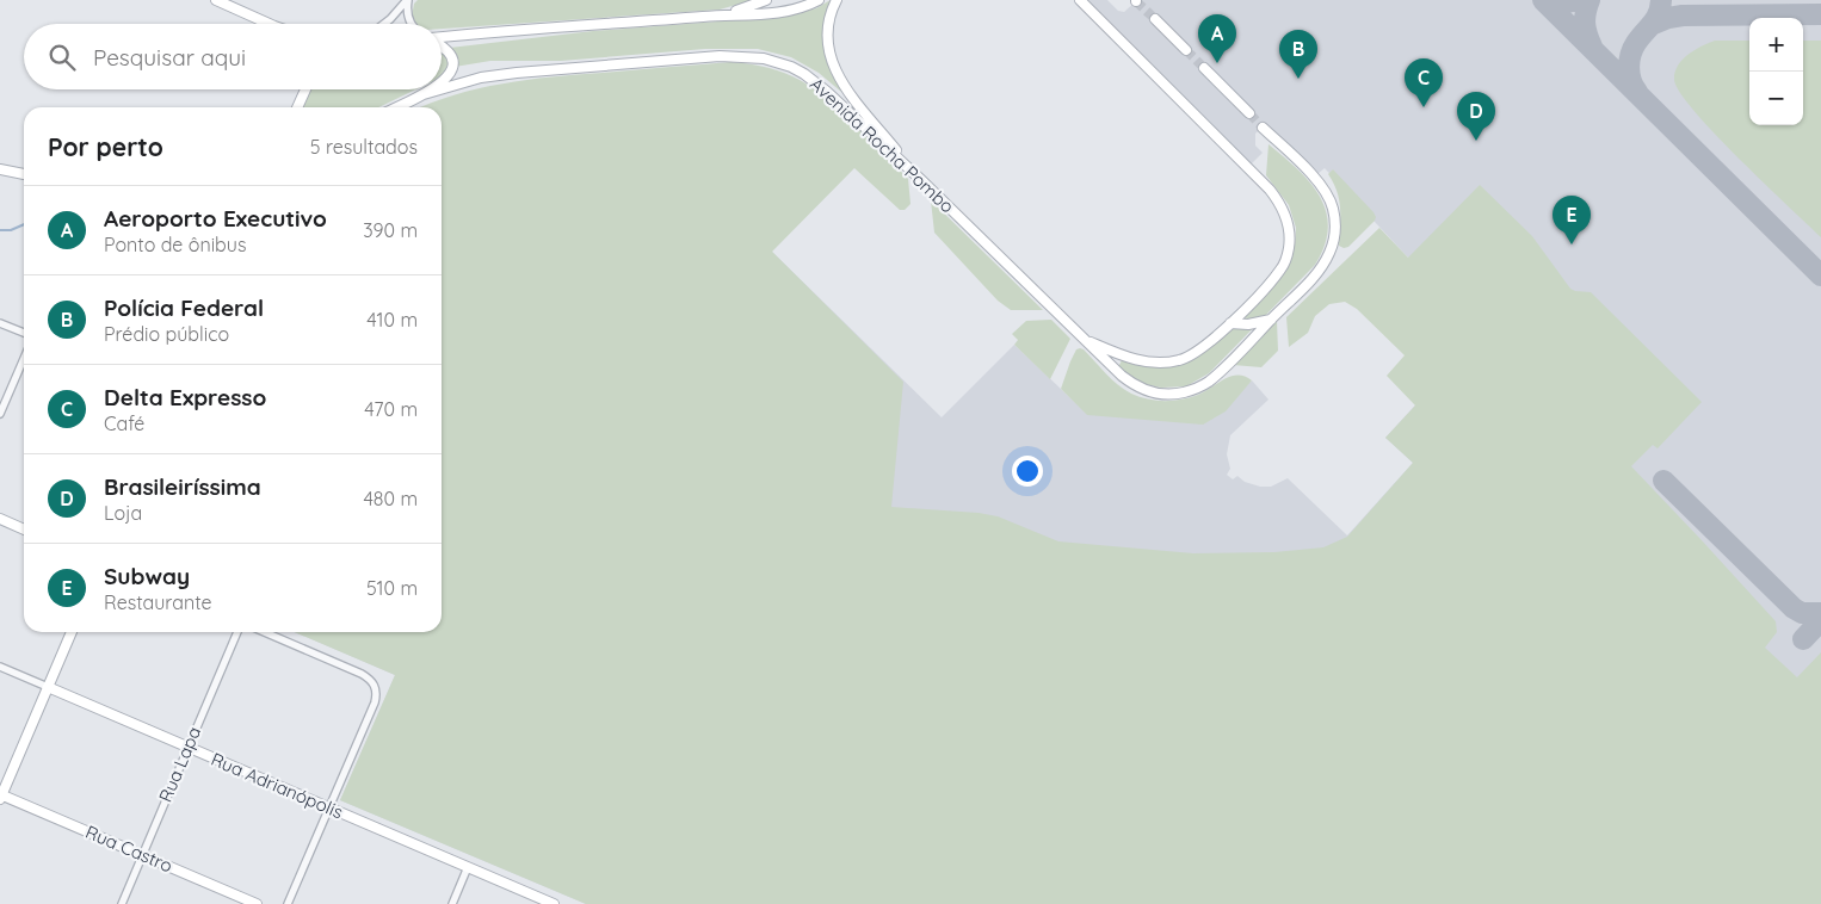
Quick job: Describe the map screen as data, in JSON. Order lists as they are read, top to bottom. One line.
{"streets":{"main road":["Avenida Rocha Pombo","Rua Adrianópolis","Rua Castro"],"street":["Rua Lapa"]},"crossings":[["Rua Lapa","Rua Adrianópolis"],["Rua Lapa","Rua Castro"]],"page":{"pins":["A","B","C","D","E"],"map_buttons":["+","−"],"search":"Pesquisar aqui","heading":["Por perto","5 resultados"],"list":[{"mark":"A","name":"Aeroporto Executivo","note":"Ponto de ônibus","value":"390 m"},{"mark":"B","name":"Polícia Federal","note":"Prédio público","value":"410 m"},{"mark":"C","name":"Delta Expresso","note":"Café","value":"470 m"},{"mark":"D","name":"Brasileiríssima","note":"Loja","value":"480 m"},{"mark":"E","name":"Subway","note":"Restaurante","value":"510 m"}]}}
